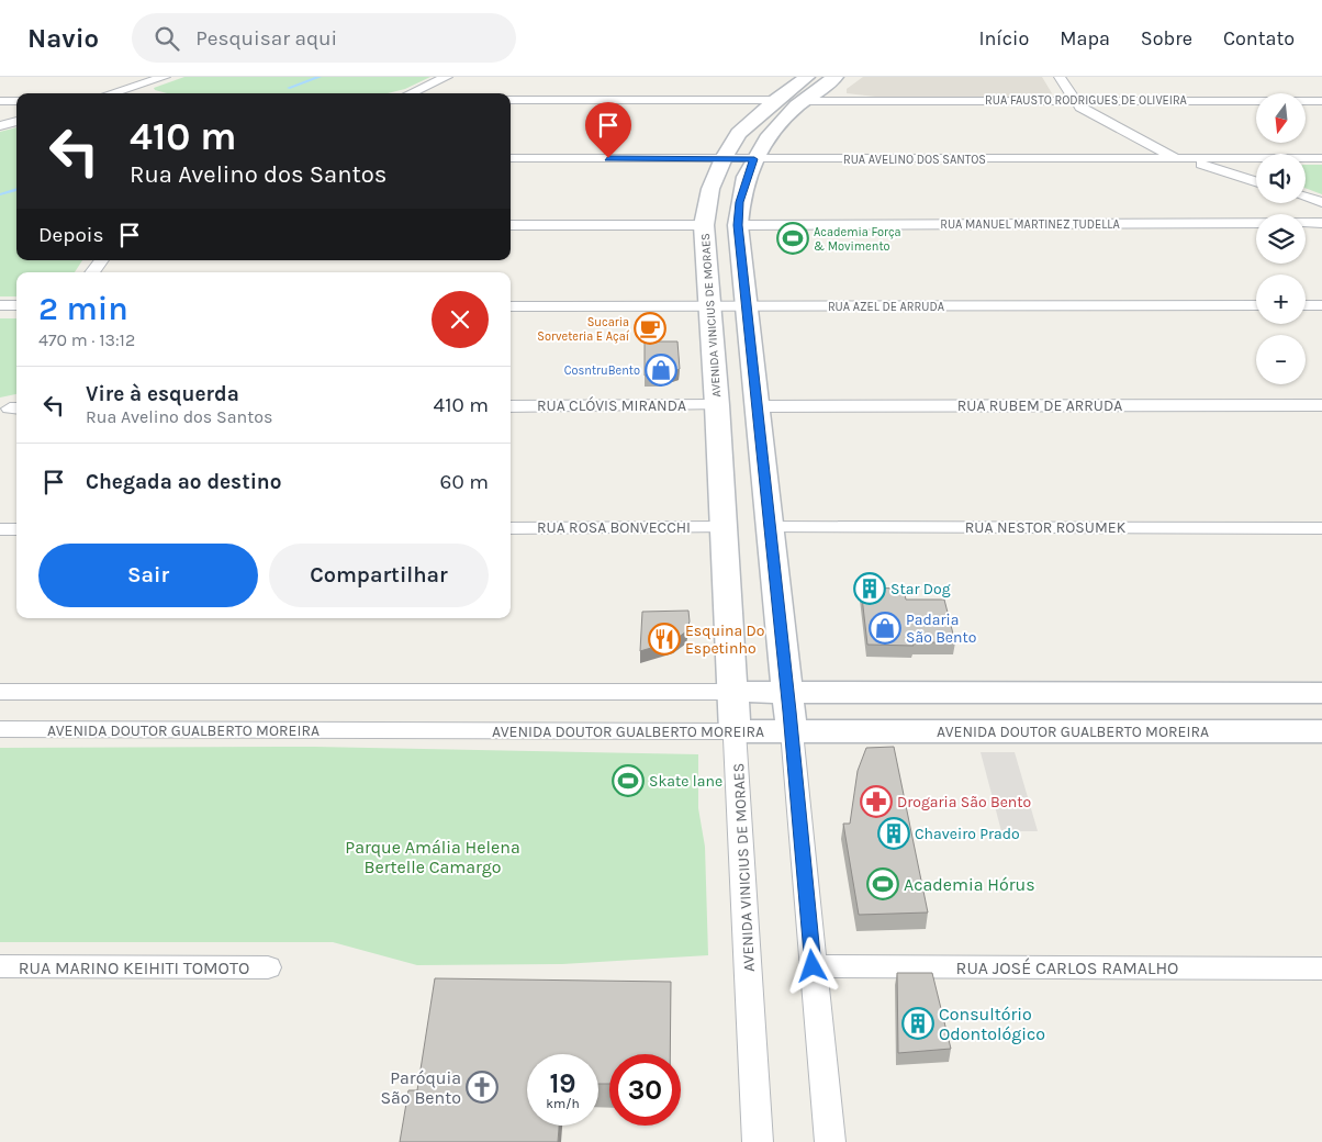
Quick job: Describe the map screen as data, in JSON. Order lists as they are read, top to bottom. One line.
{"streets":{"main road":["AVENIDA VINICIUS DE MORAES","AVENIDA DOUTOR GUALBERTO MOREIRA"],"street":["RUA FAUSTO RODRIGUES DE OLIVEIRA","RUA AVELINO DOS SANTOS","RUA MANUEL MARTINEZ TUDELLA","RUA AZEL DE ARRUDA","RUA CLÓVIS MIRANDA","RUA RUBEM DE ARRUDA","RUA ROSA BONVECCHI","RUA NESTOR ROSUMEK","RUA MARINO KEIHITI TOMOTO","RUA JOSÉ CARLOS RAMALHO"]},"crossings":[["RUA FAUSTO RODRIGUES DE OLIVEIRA","AVENIDA VINICIUS DE MORAES"],["RUA AVELINO DOS SANTOS","AVENIDA VINICIUS DE MORAES"],["RUA MANUEL MARTINEZ TUDELLA","AVENIDA VINICIUS DE MORAES"],["RUA AZEL DE ARRUDA","AVENIDA VINICIUS DE MORAES"],["AVENIDA VINICIUS DE MORAES","RUA CLÓVIS MIRANDA"],["AVENIDA VINICIUS DE MORAES","RUA RUBEM DE ARRUDA"],["AVENIDA VINICIUS DE MORAES","RUA ROSA BONVECCHI"],["AVENIDA VINICIUS DE MORAES","RUA NESTOR ROSUMEK"],["AVENIDA VINICIUS DE MORAES","AVENIDA DOUTOR GUALBERTO MOREIRA"],["AVENIDA VINICIUS DE MORAES","RUA JOSÉ CARLOS RAMALHO"]],"parks":["Parque Amália Helena Bertelle Camargo"],"places":{"sports":["Academia Força & Movimento","Skate lane","Academia Hórus"],"cafe":["Sucaria Sorveteria E Açaí"],"shop":["CosntruBento","Padaria São Bento"],"building":["Star Dog","Chaveiro Prado","Consultório Odontológico"],"restaurant":["Esquina Do Espetinho"],"pharmacy":["Drogaria São Bento"],"church":["Paróquia São Bento"]},"north":"bottom","page":{"header":"Navio","search":"Pesquisar aqui","nav":["Início","Mapa","Sobre","Contato"],"map_buttons":["+","−"],"turn":["410 m","Rua Avelino dos Santos"],"then":"Depois","heading":["2 min","470 m · 13:12"],"list":[{"name":"Vire à esquerda","note":"Rua Avelino dos Santos","value":"410 m"},{"name":"Chegada ao destino","value":"60 m"}],"buttons":["Sair","Compartilhar"],"speed":"19 km/h","limit":"30"}}
